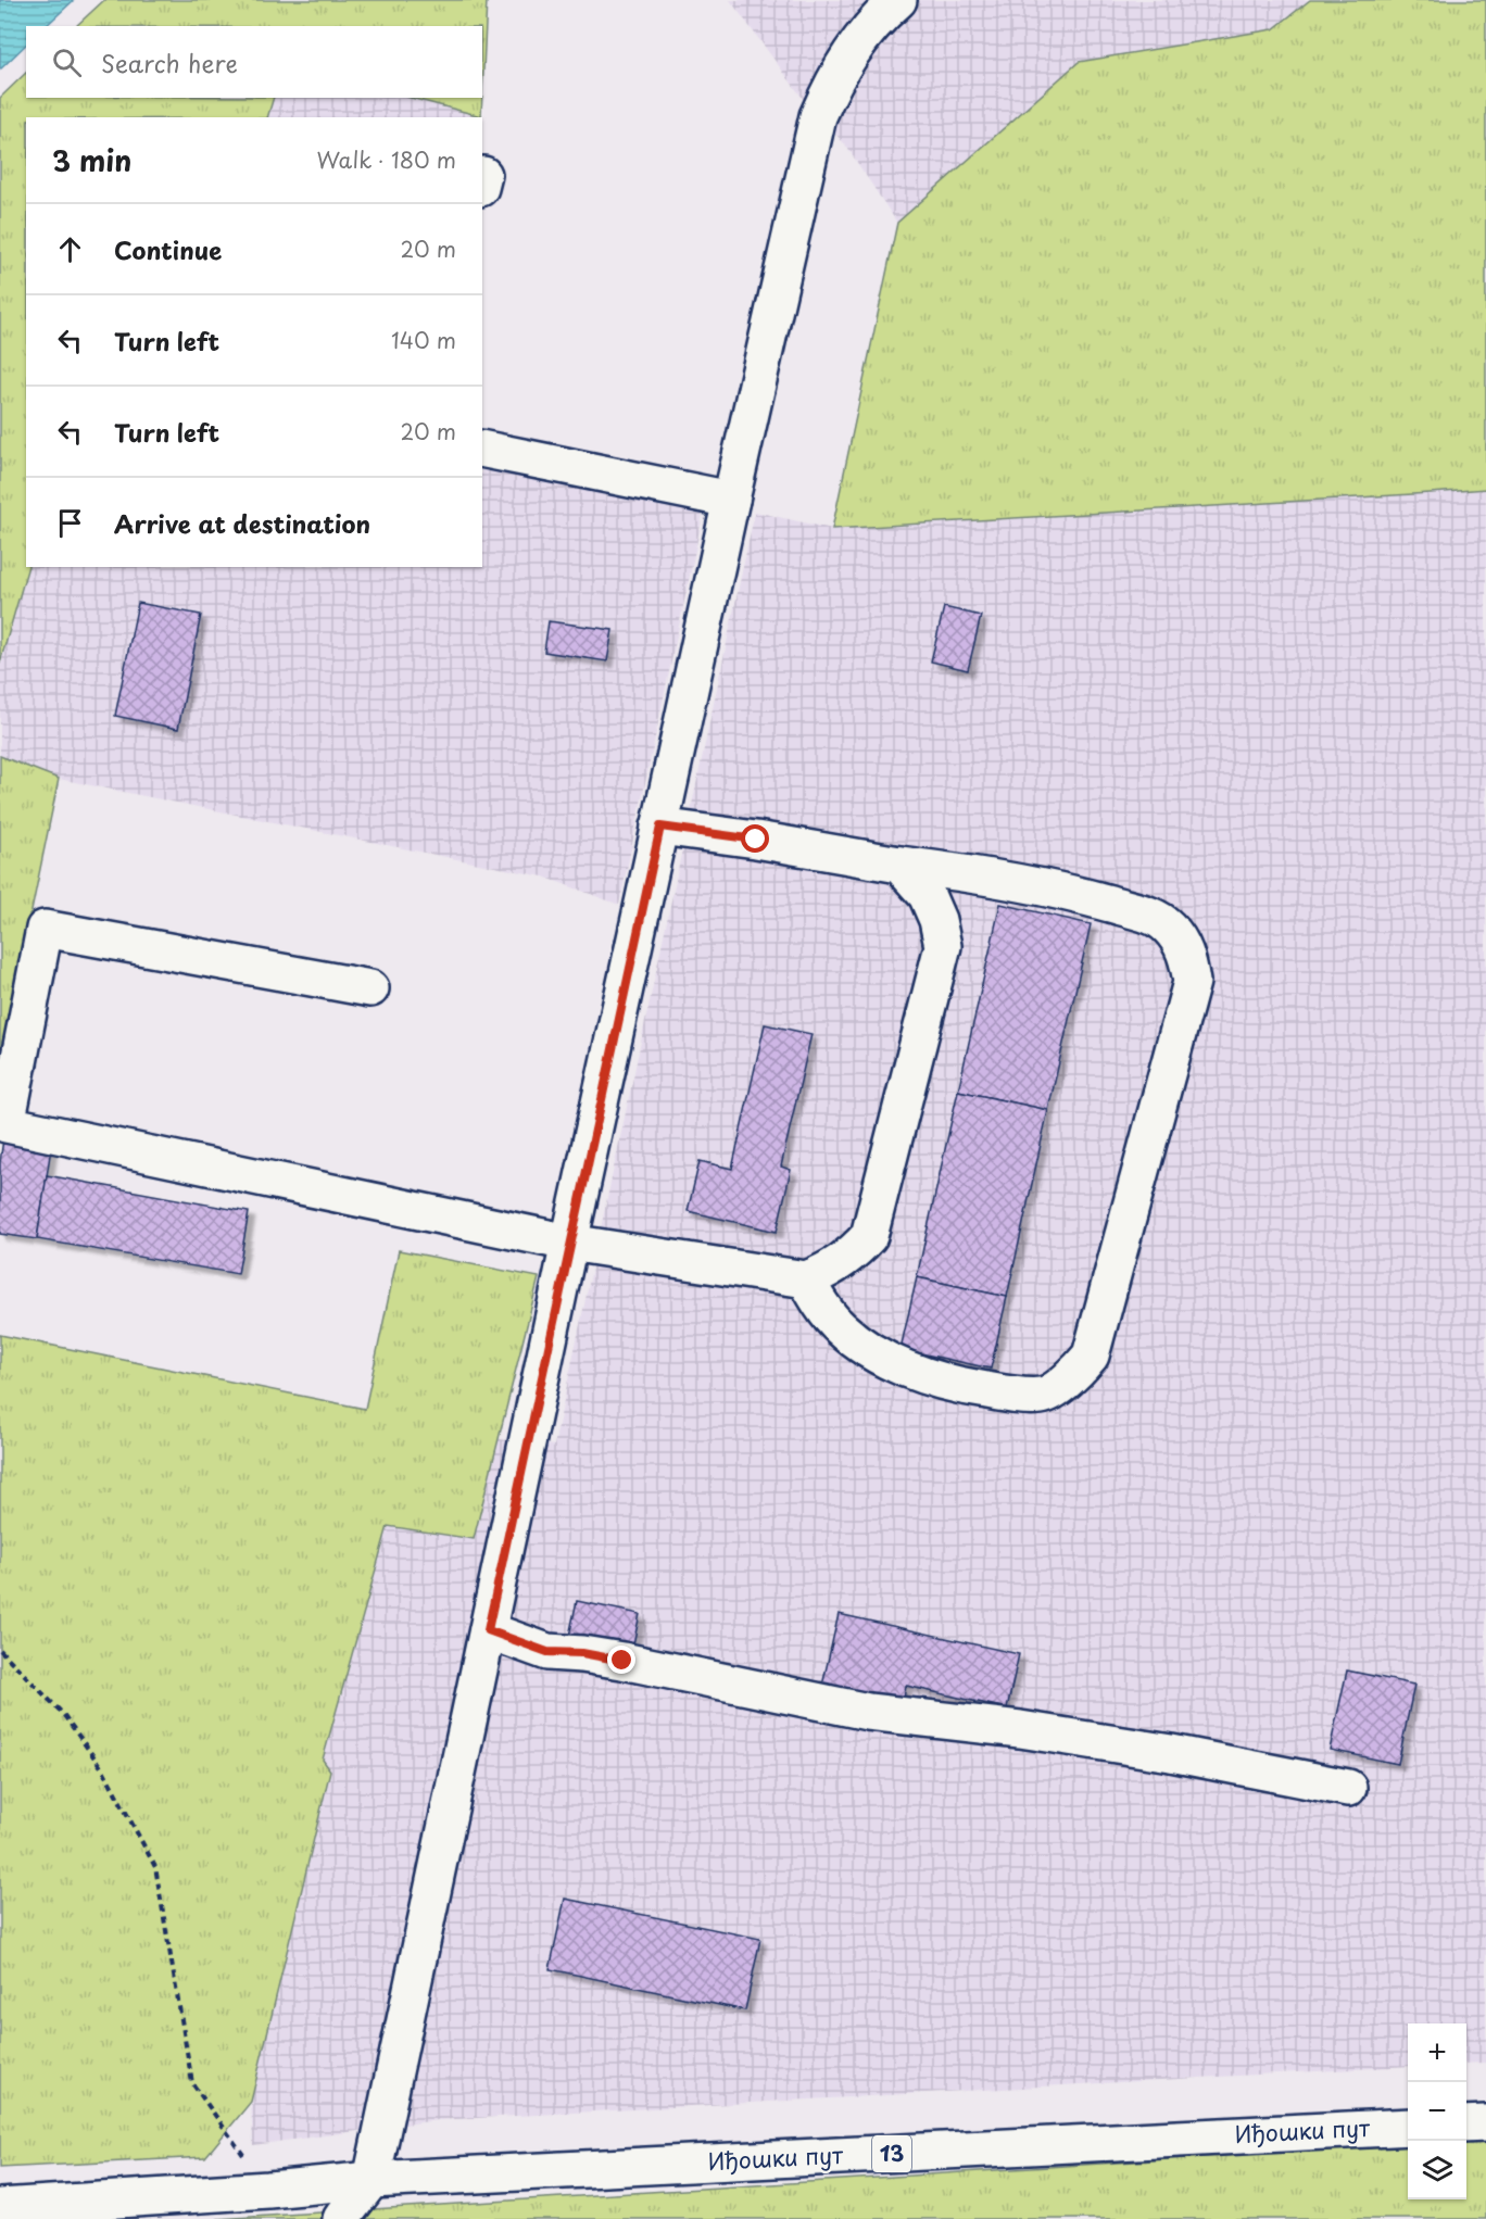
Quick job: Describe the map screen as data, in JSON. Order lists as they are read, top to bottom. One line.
{"streets":{"main road":["Иђошки пут","13"]},"crossings":[["Иђошки пут","13"]],"page":{"search":"Search here","heading":["3 min","Walk · 180 m"],"list":[["Continue","20 m"],["Turn left","140 m"],["Turn left","20 m"],"Arrive at destination"],"map_buttons":["+","−"]}}
